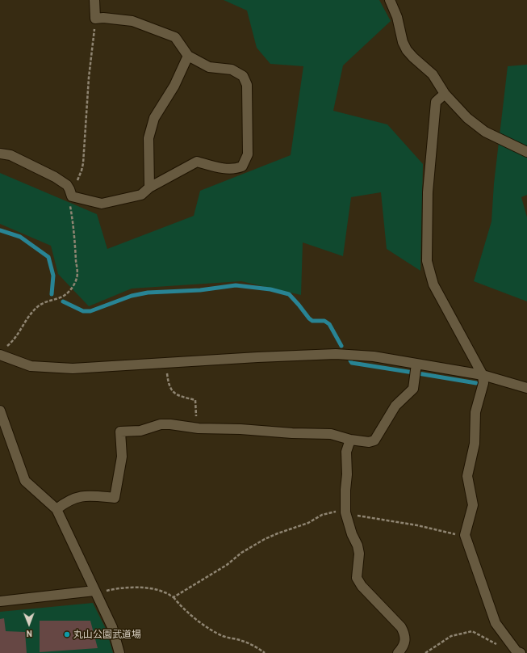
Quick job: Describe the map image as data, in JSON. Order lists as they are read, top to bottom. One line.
{"places":["丸山公園武道場"],"north":"bottom"}
